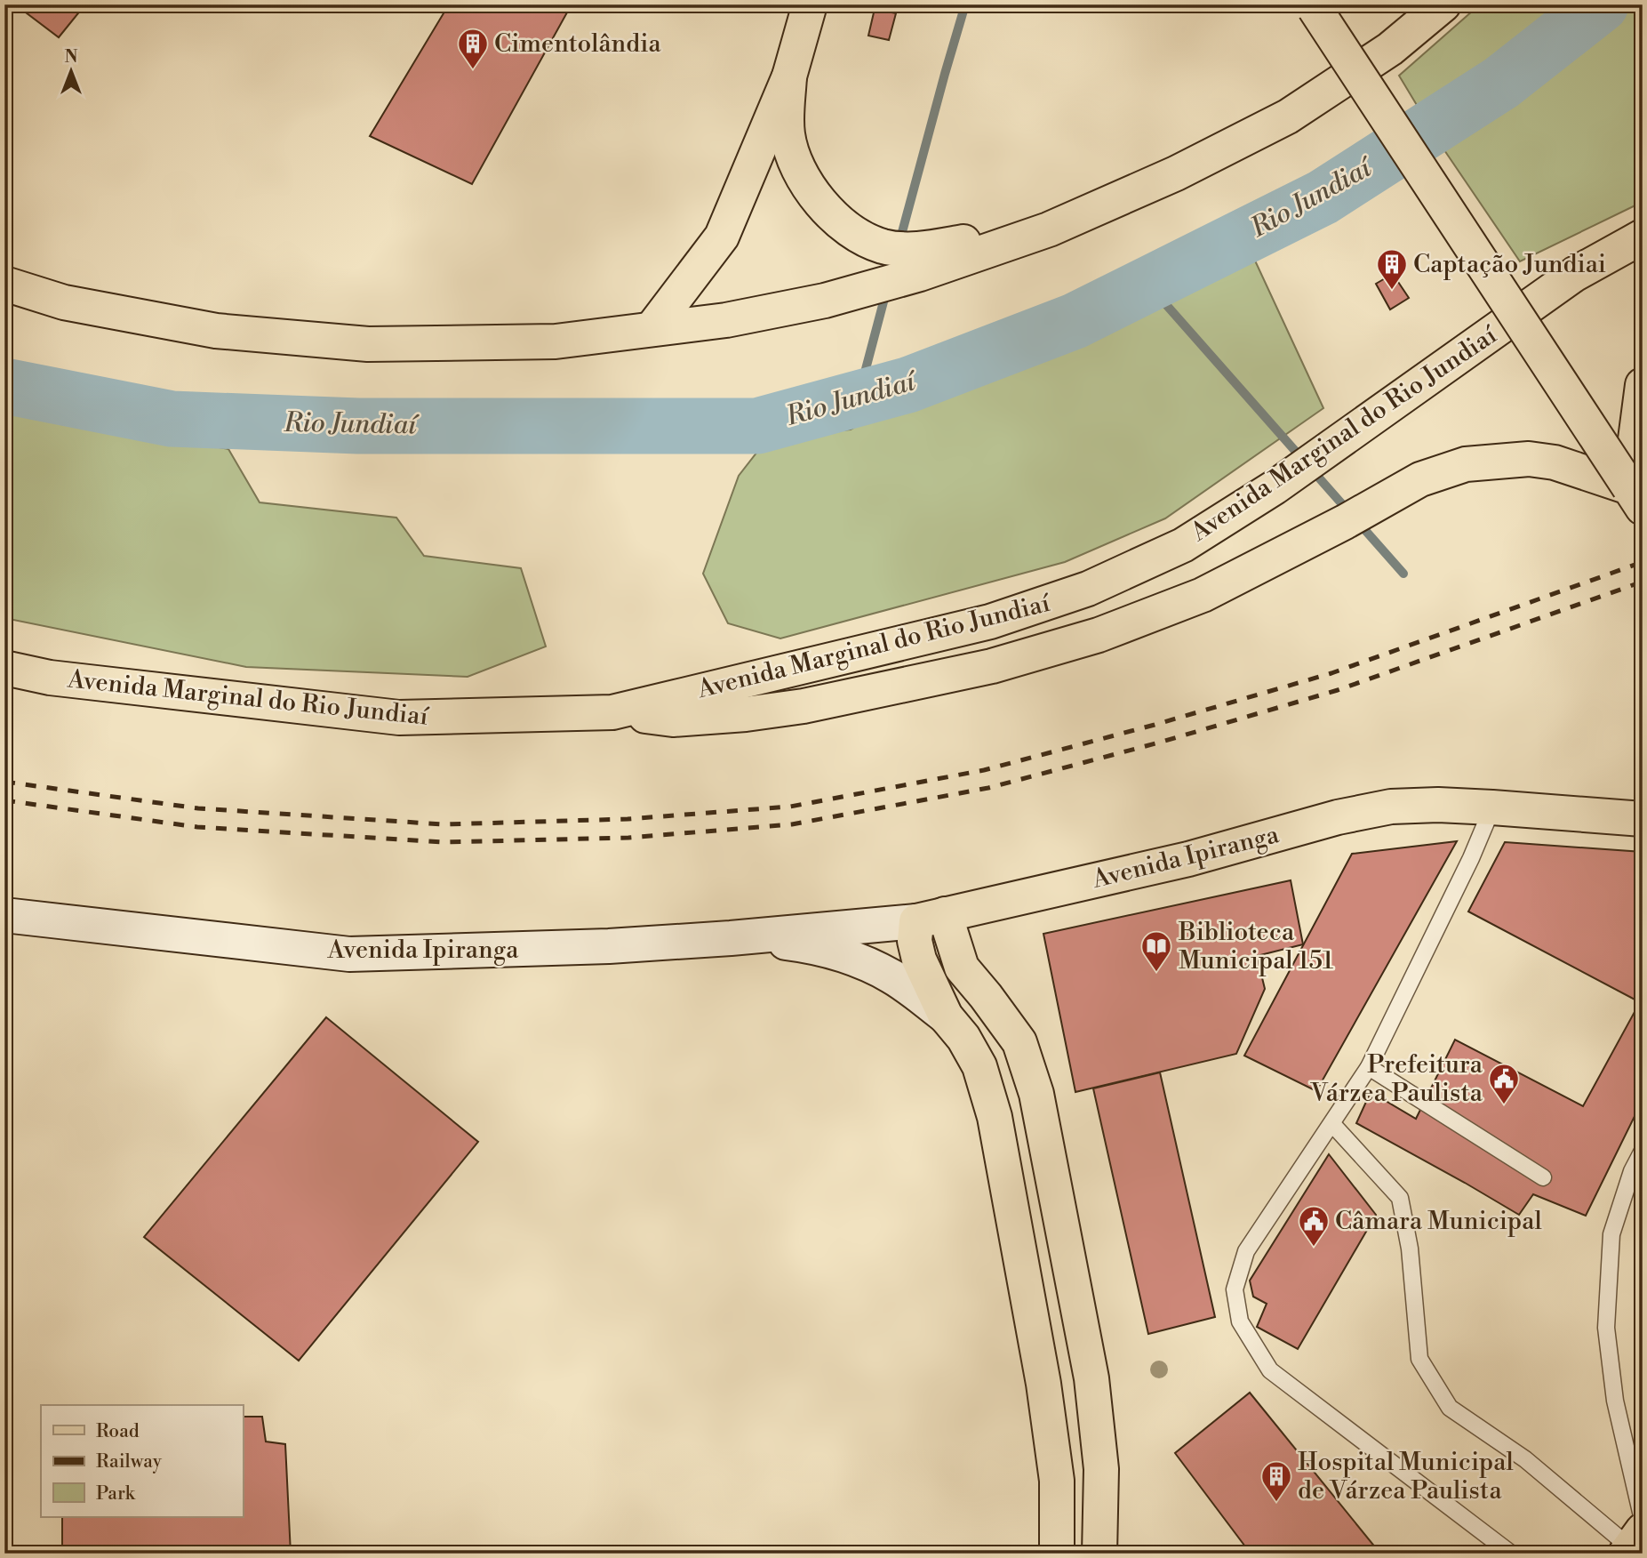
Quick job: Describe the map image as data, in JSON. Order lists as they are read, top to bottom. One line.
{"streets":{"main road":["Avenida Marginal do Rio Jundiaí","Avenida Ipiranga"]},"water":["Rio Jundiaí"],"places":{"building":["Cimentolândia","Captação Jundiai","Hospital Municipal de Várzea Paulista"],"library":["Biblioteca Municipal 151"],"public building":["Prefeitura Várzea Paulista","Câmara Municipal"]},"legend":["Road","Railway","Park"],"north":"top"}
